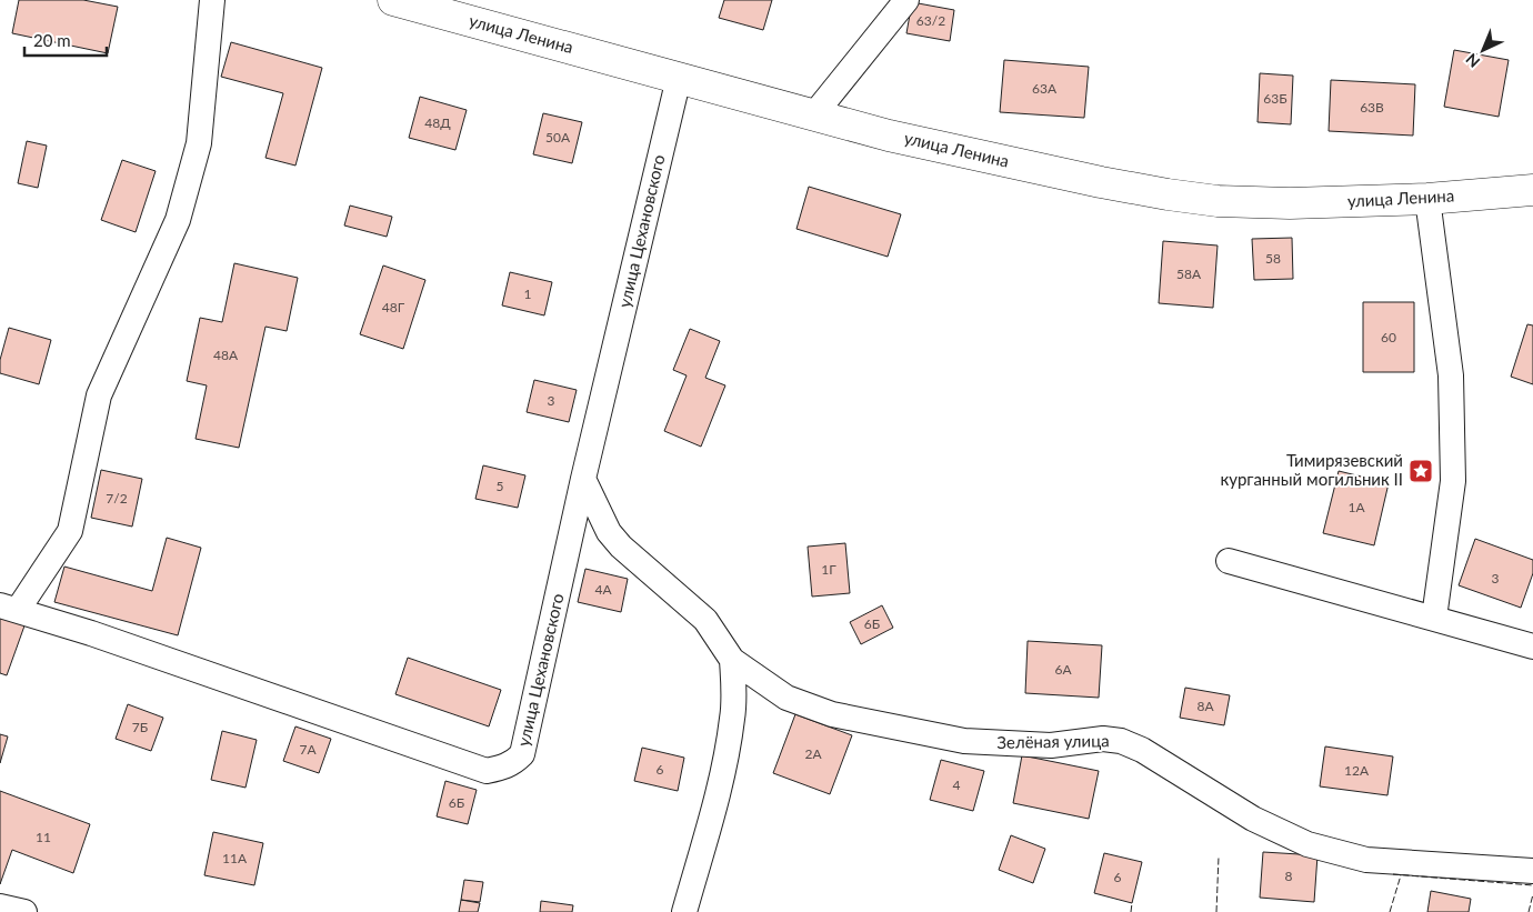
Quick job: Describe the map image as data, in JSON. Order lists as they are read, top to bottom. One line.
{"streets":{"street":["улица Ленина","улица Цехановского","Зелёная улица"]},"crossings":[["улица Ленина","улица Цехановского"],["улица Цехановского","Зелёная улица"]],"places":{"place":["Тимирязевский курганный могильник II"]},"house_numbers":["63/2","63А","63Б","63В","48Д","50А","58","58А","1","48Г","60","48А","3","5","7/2","1А","1Г","3","4А","6Б","6А","8А","7Б","7А","2А","6","12А","4","6Б","11","11А","8","6"],"scale_bar":"20 m","north":"bottom left"}
